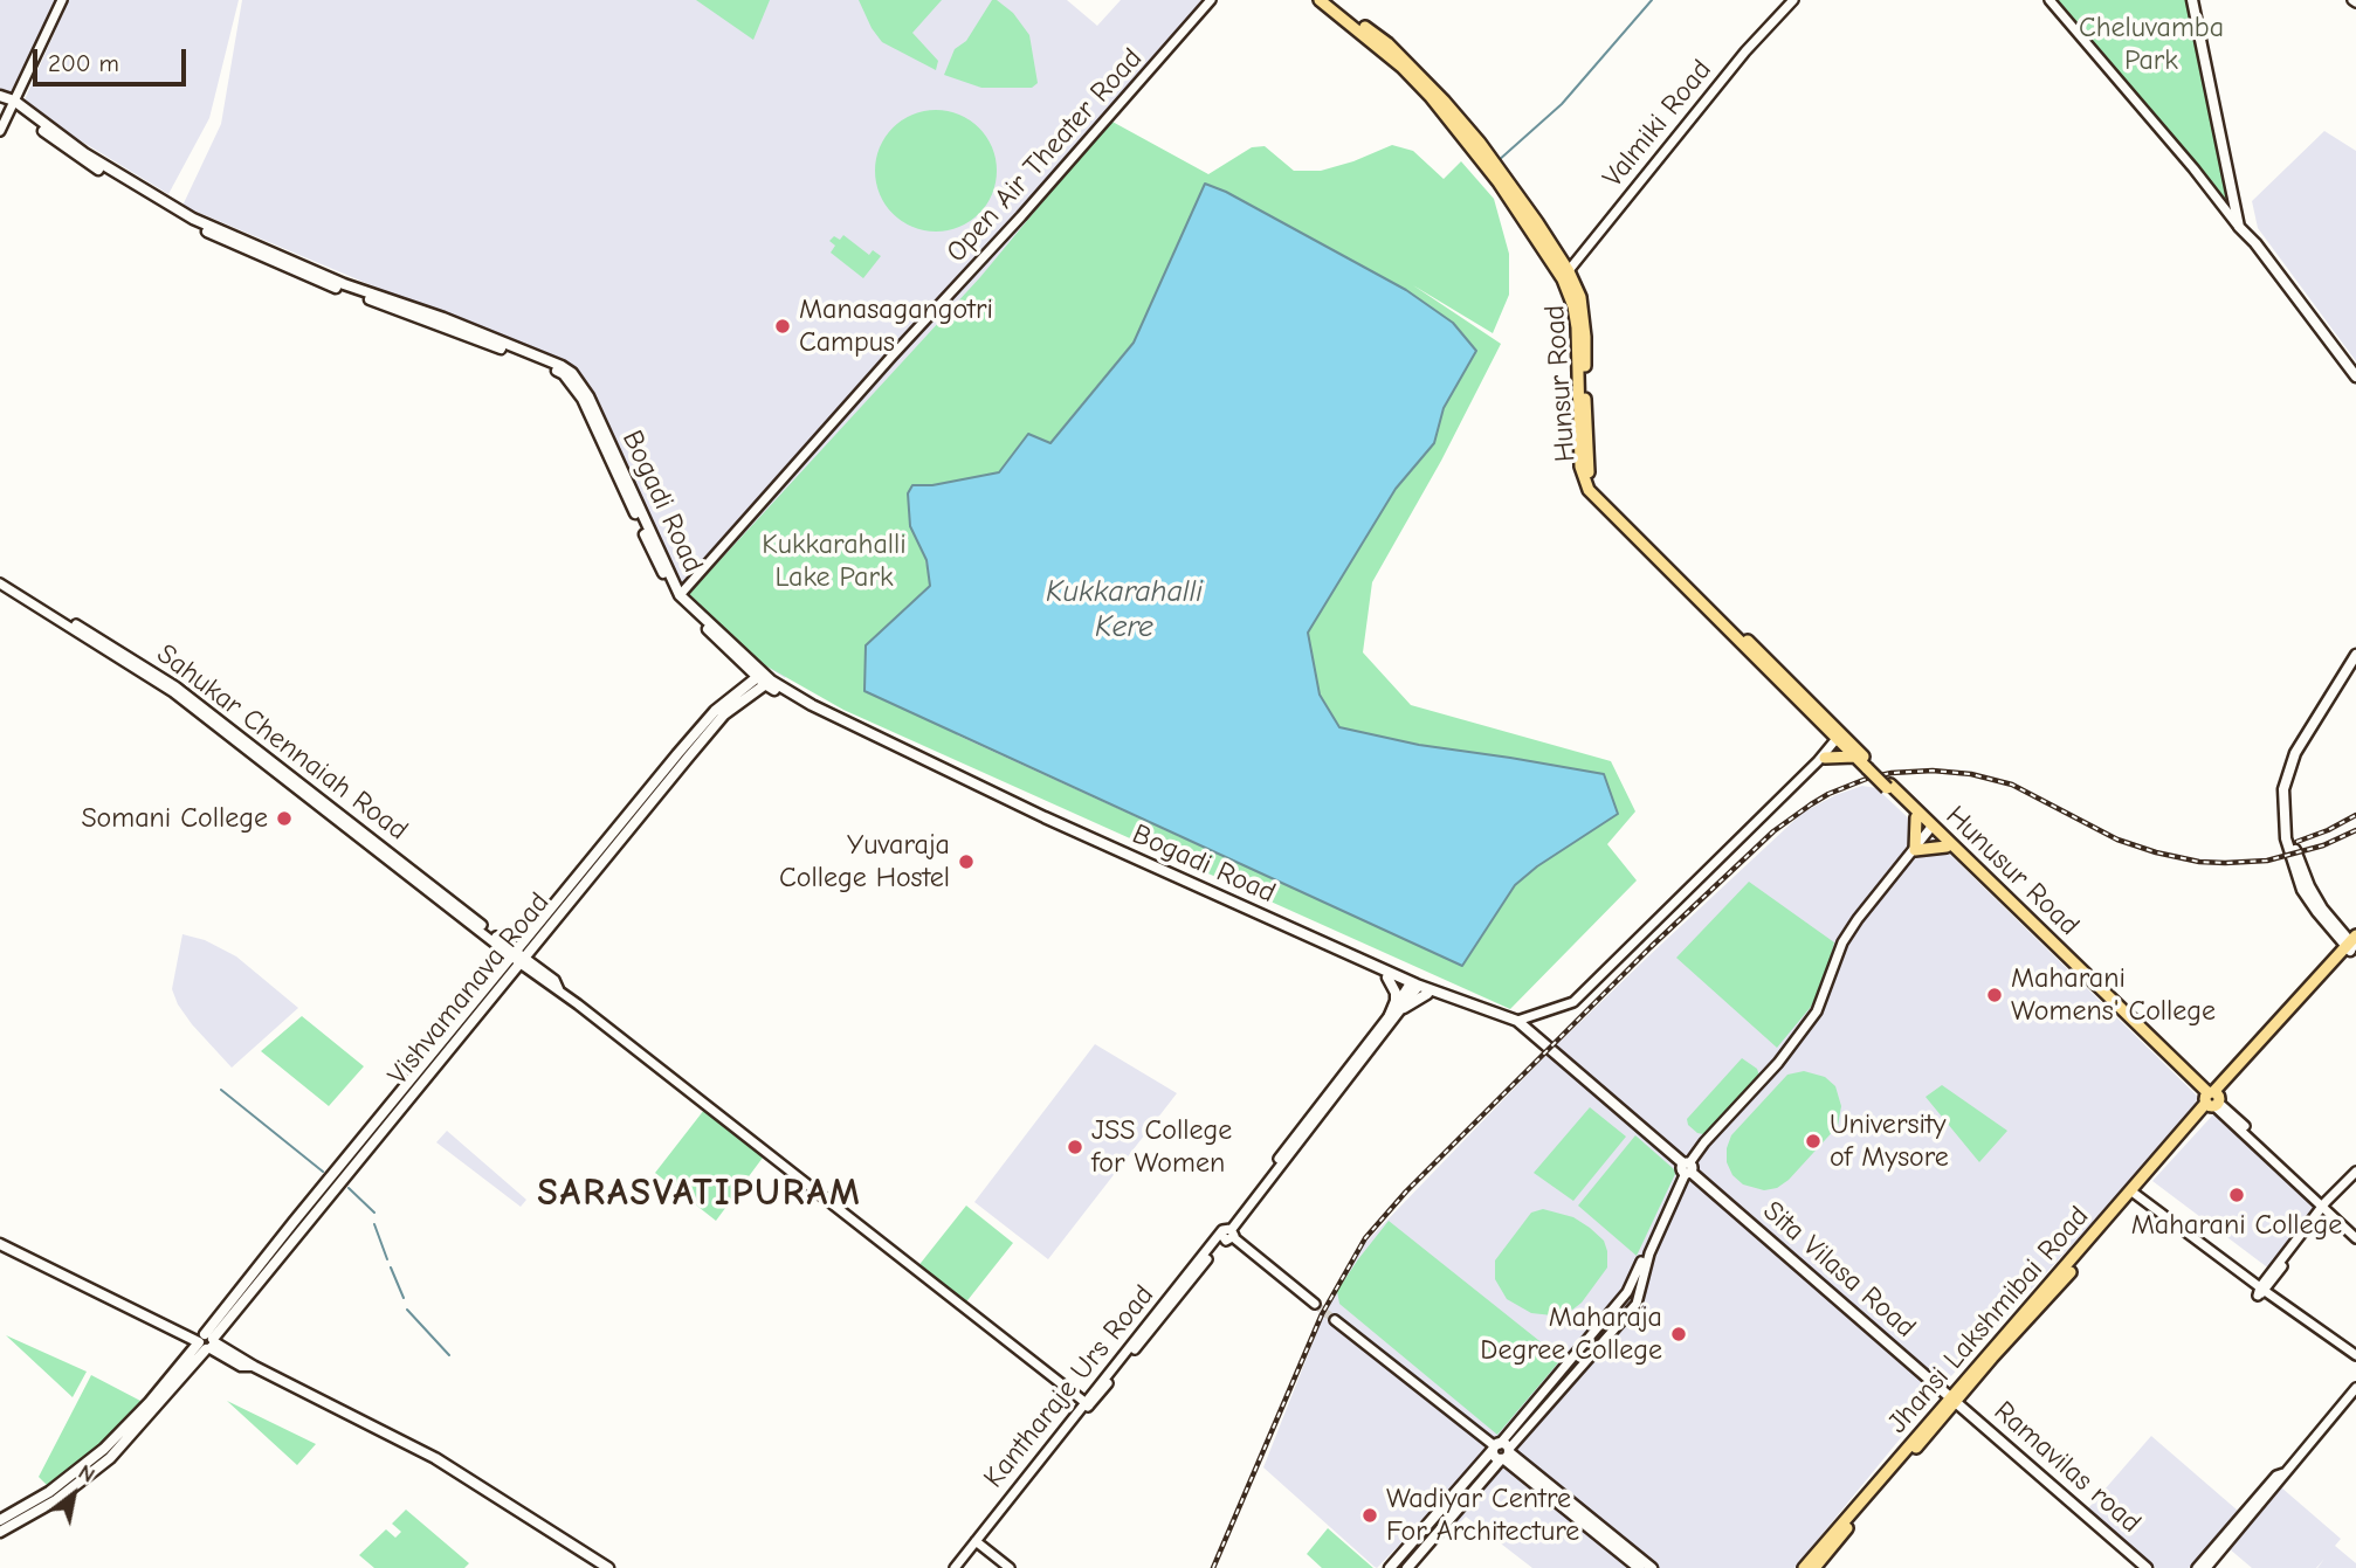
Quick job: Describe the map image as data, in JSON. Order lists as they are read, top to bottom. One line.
{"streets":{"main road":["Hunsur Road","Bogadi Road","Hunusur Road","Vishvamanava Road","Sita Vilasa Road","Jhansi Lakshmibai Road","Ramavilas road"],"street":["Valmiki Road","Open Air Theater Road","Sahukar Chennaiah Road","Kantharaje Urs Road"]},"crossings":[["Valmiki Road","Hunsur Road"],["Open Air Theater Road","Bogadi Road"],["Hunsur Road","Hunusur Road"],["Hunsur Road","Jhansi Lakshmibai Road"],["Bogadi Road","Vishvamanava Road"],["Bogadi Road","Sita Vilasa Road"],["Bogadi Road","Kantharaje Urs Road"],["Sahukar Chennaiah Road","Vishvamanava Road"],["Sahukar Chennaiah Road","Kantharaje Urs Road"],["Hunusur Road","Jhansi Lakshmibai Road"],["Sita Vilasa Road","Jhansi Lakshmibai Road"],["Sita Vilasa Road","Ramavilas road"],["Jhansi Lakshmibai Road","Ramavilas road"]],"districts":["SARASVATIPURAM"],"water":["Kukkarahalli Kere"],"parks":["Cheluvamba Park","Kukkarahalli Lake Park"],"places":["Manasagangotri Campus","Somani College","Yuvaraja College Hostel","Maharani Womens' College","University of Mysore","JSS College for Women","Maharani College","Maharaja Degree College","Wadiyar Centre For Architecture"],"scale_bar":"200 m","north":"top right"}
